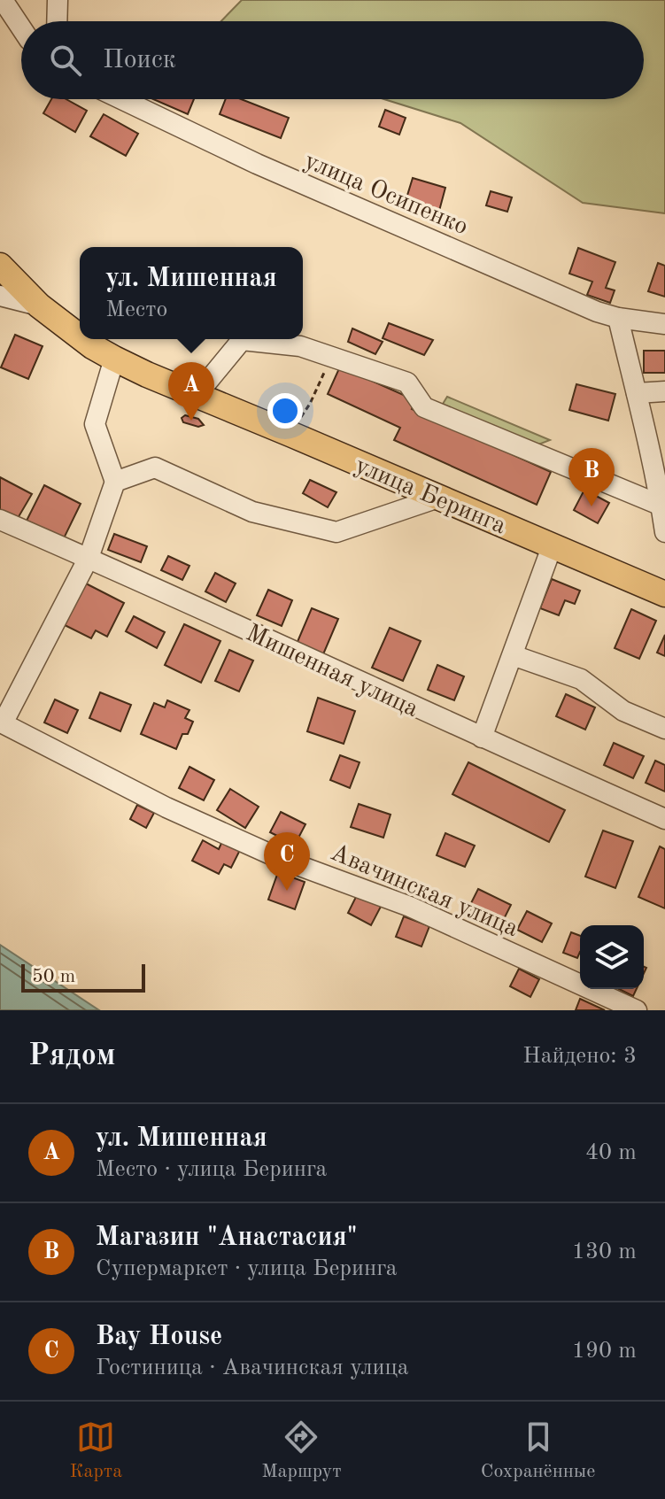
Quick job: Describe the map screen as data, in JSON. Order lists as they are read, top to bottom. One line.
{"streets":{"main road":["улица Беринга"],"street":["улица Осипенко","Мишенная улица","Авачинская улица"]},"crossings":[["Мишенная улица","Авачинская улица"]],"scale_bar":"50 m","page":{"search":"Поиск","popup":["ул. Мишенная","Место"],"pins":["A","B","C"],"scale":"50 m","heading":["Рядом","Найдено: 3"],"list":[{"mark":"A","name":"ул. Мишенная","note":"Место · улица Беринга","value":"40 m"},{"mark":"B","name":"Магазин \"Анастасия\"","note":"Супермаркет · улица Беринга","value":"130 m"},{"mark":"C","name":"Bay House","note":"Гостиница · Авачинская улица","value":"190 m"}],"nav":["Карта","Маршрут","Сохранённые"]}}
